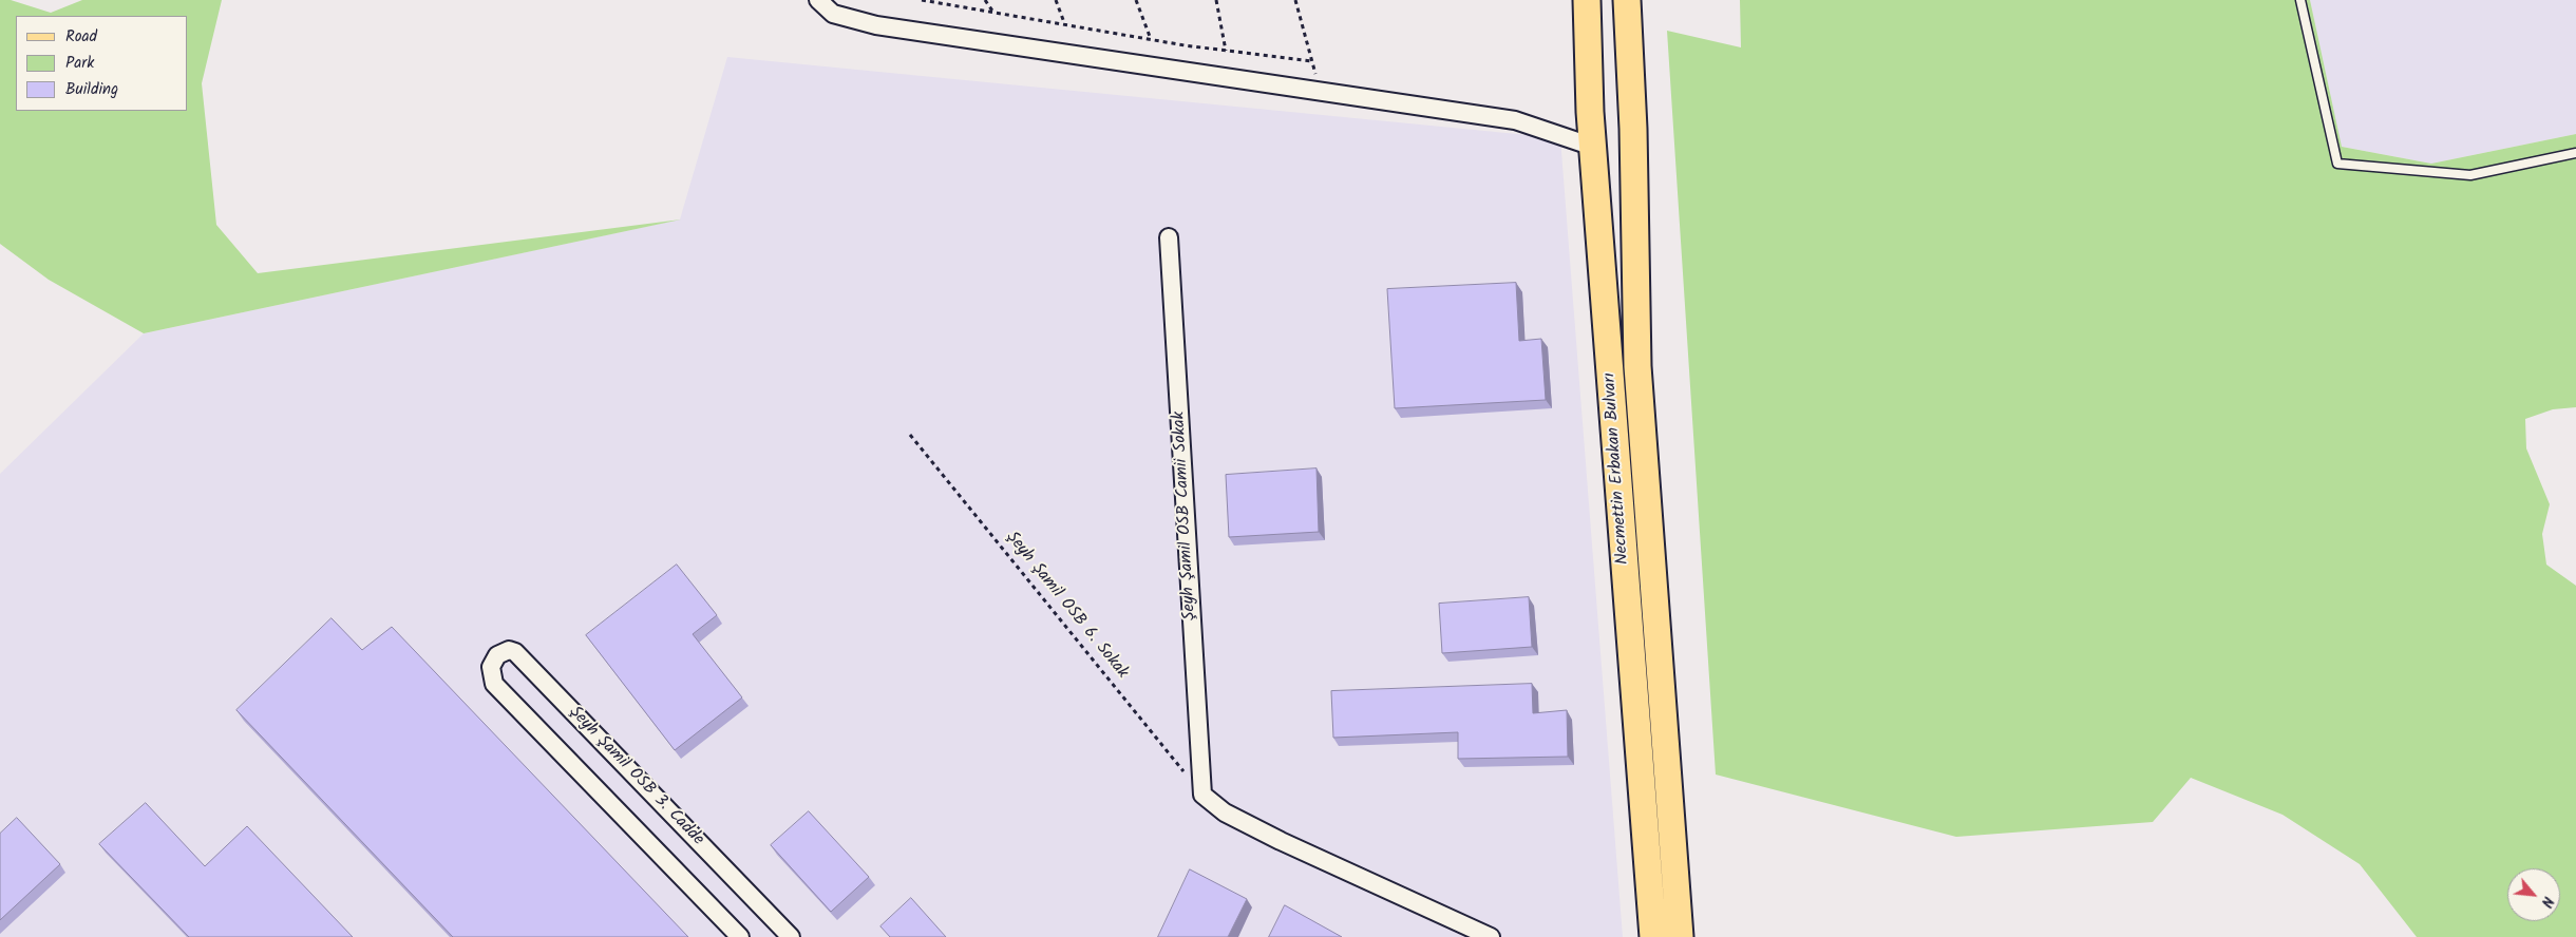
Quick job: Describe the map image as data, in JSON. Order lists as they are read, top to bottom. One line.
{"streets":{"main road":["Necmettin Erbakan Bulvarı"],"street":["Şeyh Şamil OSB Camii Sokak","Şeyh Şamil OSB 3. Cadde"],"path":["Şeyh Şamil OSB 6. Sokak"]},"crossings":[["Şeyh Şamil OSB Camii Sokak","Şeyh Şamil OSB 6. Sokak"]],"legend":["Road","Park","Building"],"north":"bottom right"}
